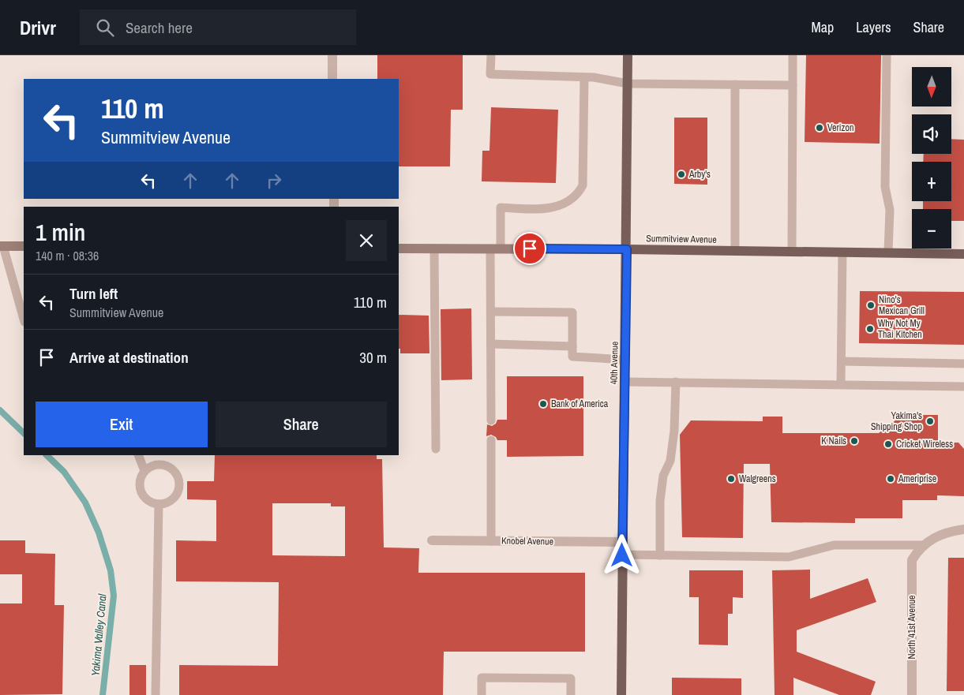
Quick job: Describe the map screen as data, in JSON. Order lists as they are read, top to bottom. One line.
{"streets":{"main road":["Summitview Avenue","40th Avenue"],"street":["Knobel Avenue","North 41st Avenue"]},"crossings":[["Summitview Avenue","40th Avenue"],["40th Avenue","Knobel Avenue"]],"water":["Yakima Valley Canal"],"places":["Verizon","Arby's","Nino's Mexican Grill","Why Not My Thai Kitchen","Bank of America","Yakima's Shipping Shop","K Nails","Cricket Wireless","Walgreens","Ameriprise"],"north":"bottom","page":{"header":"Drivr","search":"Search here","nav":["Map","Layers","Share"],"map_buttons":["+","−"],"turn":["110 m","Summitview Avenue"],"heading":["1 min","140 m · 08:36"],"list":[{"name":"Turn left","note":"Summitview Avenue","value":"110 m"},{"name":"Arrive at destination","value":"30 m"}],"buttons":["Exit","Share"]}}
